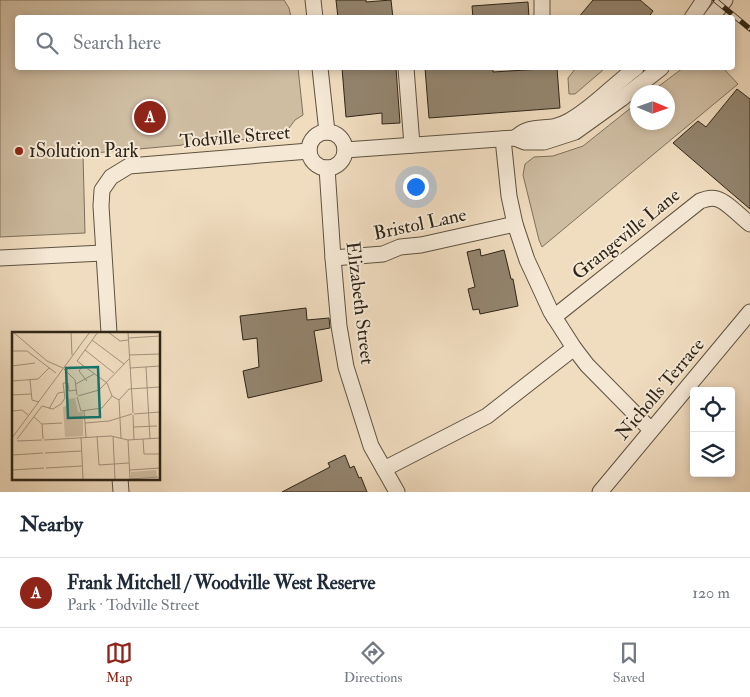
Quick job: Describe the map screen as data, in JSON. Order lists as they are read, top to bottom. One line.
{"streets":{"street":["Todville Street","Bristol Lane","Grangeville Lane","Elizabeth Street","Nicholls Terrace"]},"crossings":[["Todville Street","Elizabeth Street"],["Bristol Lane","Elizabeth Street"]],"places":["1Solution Park"],"north":"right","page":{"search":"Search here","pins":"A","heading":"Nearby","list":[{"mark":"A","name":"Frank Mitchell / Woodville West Reserve","note":"Park · Todville Street","value":"120 m"}],"nav":["Map","Directions","Saved"]}}
